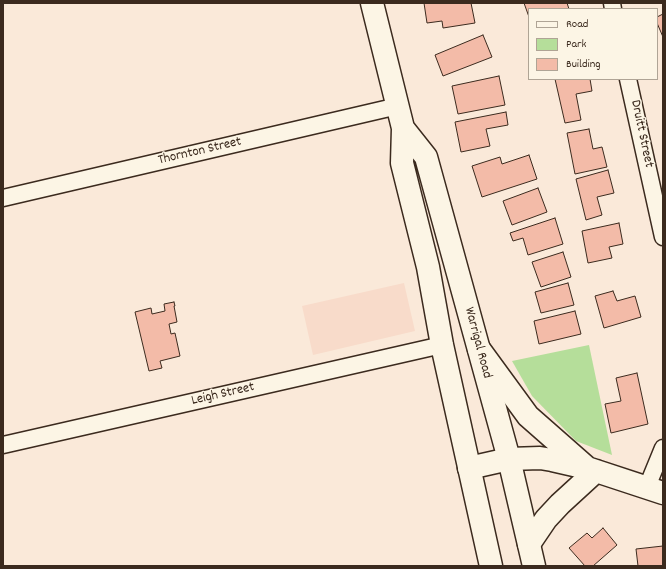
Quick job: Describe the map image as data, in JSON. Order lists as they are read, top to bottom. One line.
{"streets":{"main road":["Warrigal Road"],"street":["Druitt Street","Thornton Street","Leigh Street"]},"crossings":[["Thornton Street","Warrigal Road"],["Warrigal Road","Leigh Street"]],"legend":["Road","Park","Building"]}
